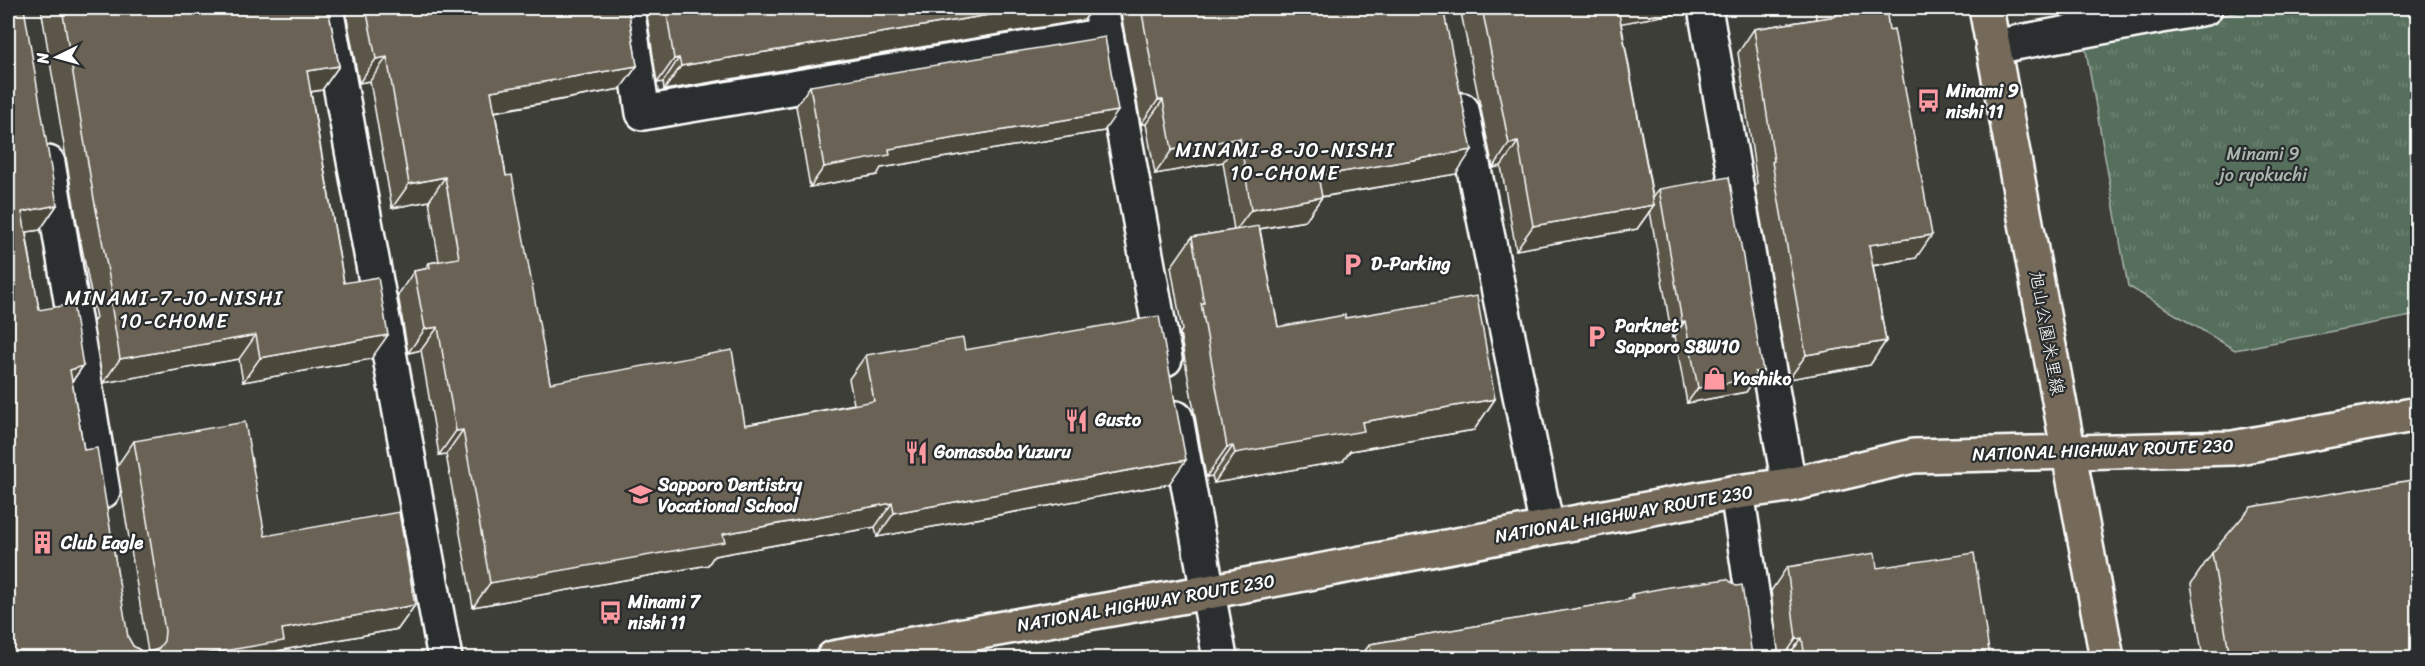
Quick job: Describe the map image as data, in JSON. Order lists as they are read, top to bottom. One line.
{"streets":{"main road":["旭山公園米里線","NATIONAL HIGHWAY ROUTE 230"]},"crossings":[["旭山公園米里線","NATIONAL HIGHWAY ROUTE 230"]],"districts":["MINAMI-8-JO-NISHI 10-CHOME","MINAMI-7-JO-NISHI 10-CHOME"],"parks":["Minami 9 jo ryokuchi"],"places":{"bus stop":["Minami 9 nishi 11","Minami 7 nishi 11"],"parking":["D-Parking","Parknet Sapporo S8W10"],"shop":["Yoshiko"],"restaurant":["Gusto","Gomasoba Yuzuru"],"school or university":["Sapporo Dentistry Vocational School"],"building":["Club Eagle"]},"north":"left"}
